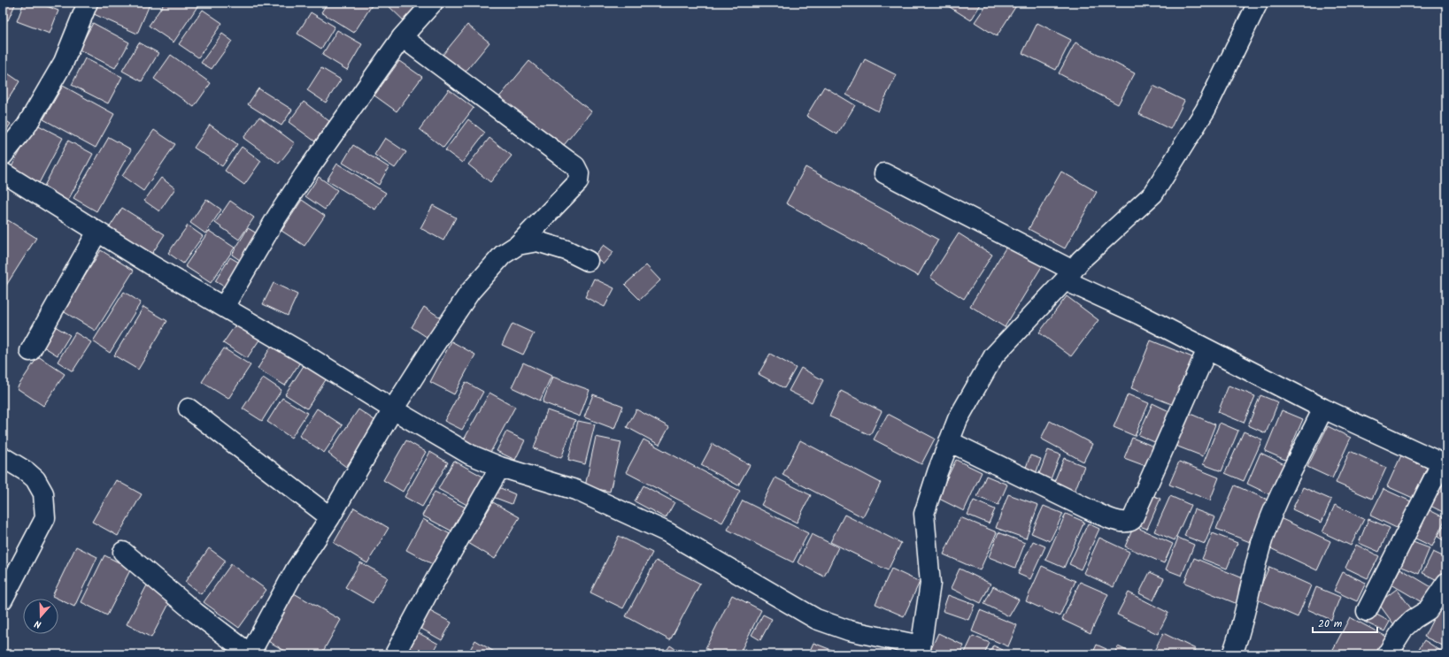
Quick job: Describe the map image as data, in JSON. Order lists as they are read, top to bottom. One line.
{"scale_bar":"20 m","north":"bottom"}
